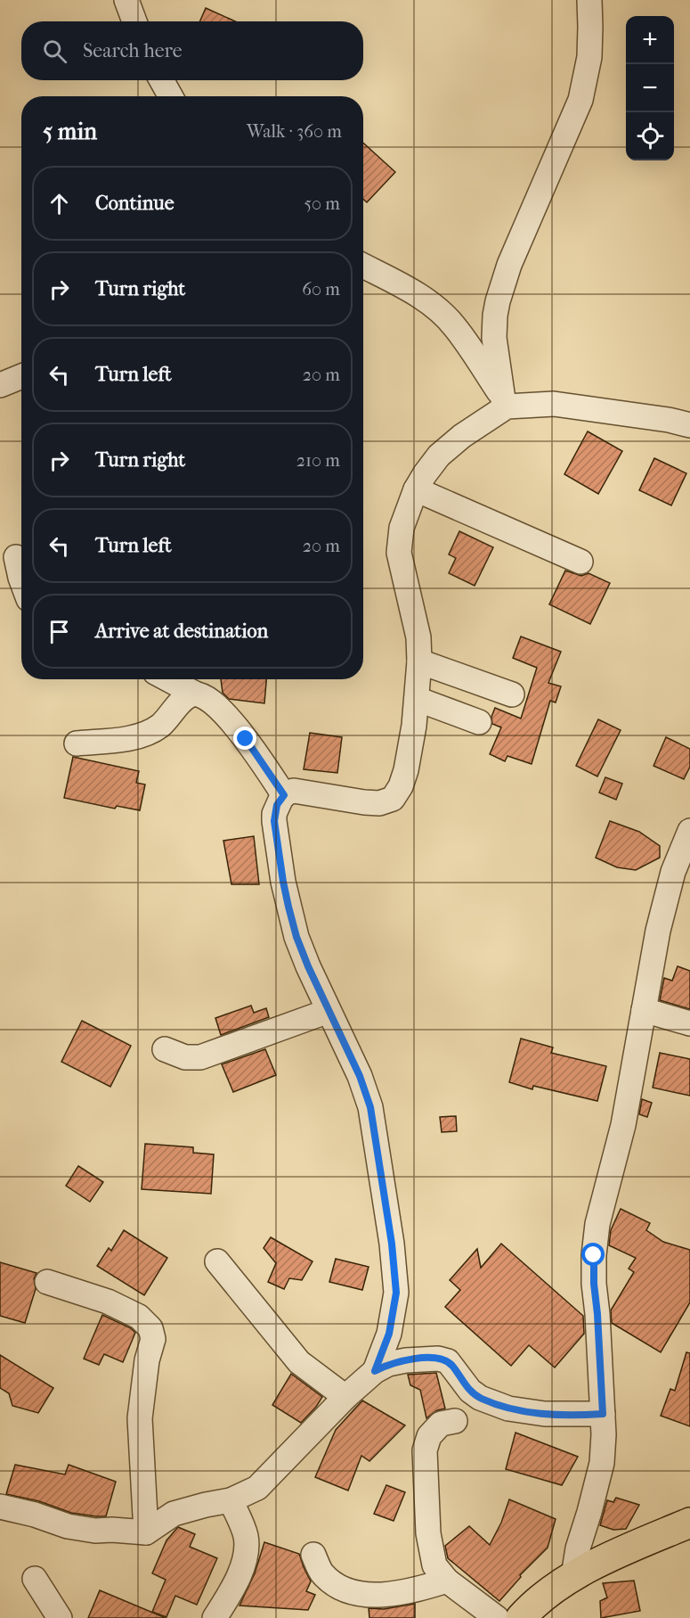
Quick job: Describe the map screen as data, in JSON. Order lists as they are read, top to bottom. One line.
{"page":{"map_buttons":["+","−"],"search":"Search here","heading":["5 min","Walk · 360 m"],"list":[["Continue","50 m"],["Turn right","60 m"],["Turn left","20 m"],["Turn right","210 m"],["Turn left","20 m"],"Arrive at destination"]}}
